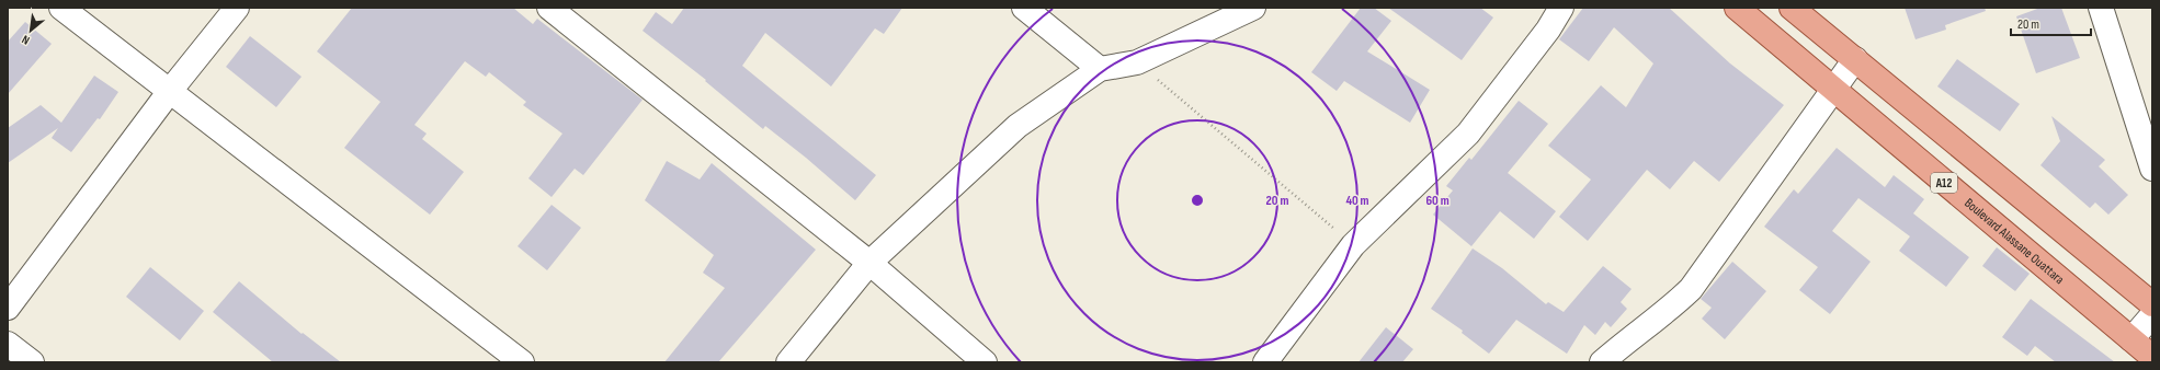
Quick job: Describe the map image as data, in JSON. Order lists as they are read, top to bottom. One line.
{"streets":{"main road":["A12","Boulevard Alassane Ouattara"]},"scale_bar":"20 m","north":"bottom left","rings":["20 m","40 m","60 m"]}
